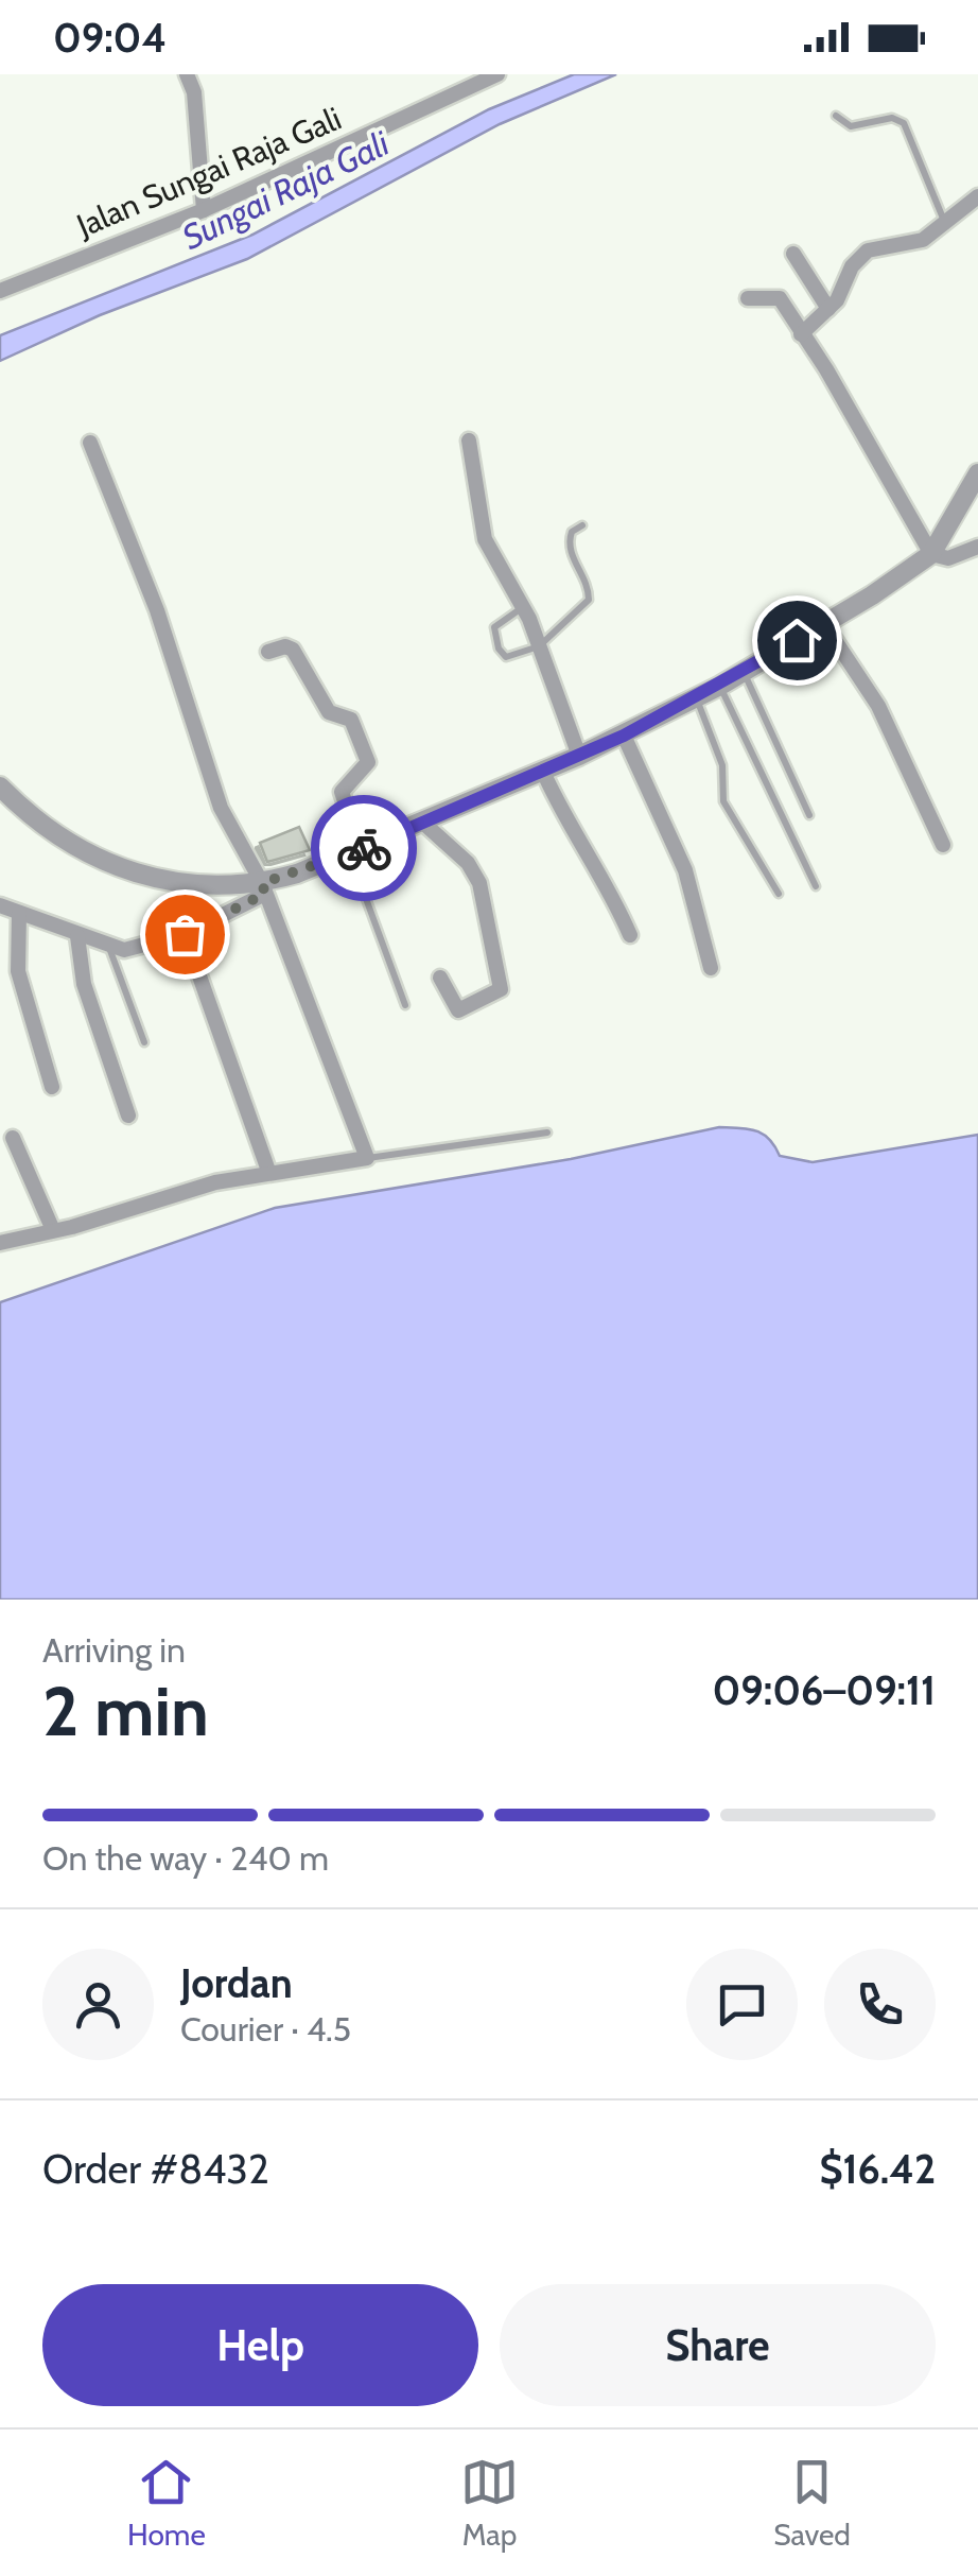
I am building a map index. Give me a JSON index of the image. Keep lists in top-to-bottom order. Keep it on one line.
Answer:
{"streets":{"street":["Jalan Sungai Raja Gali"]},"water":["Sungai Raja Gali"],"page":{"status":"09:04","heading":["2 min","Arriving in","09:06–09:11"],"panel":["Jordan","Courier · 4.5","Order #8432","$16.42"],"bar":"On the way · 240 m","buttons":["Help","Share"],"tabs":["Home","Map","Saved"]}}
